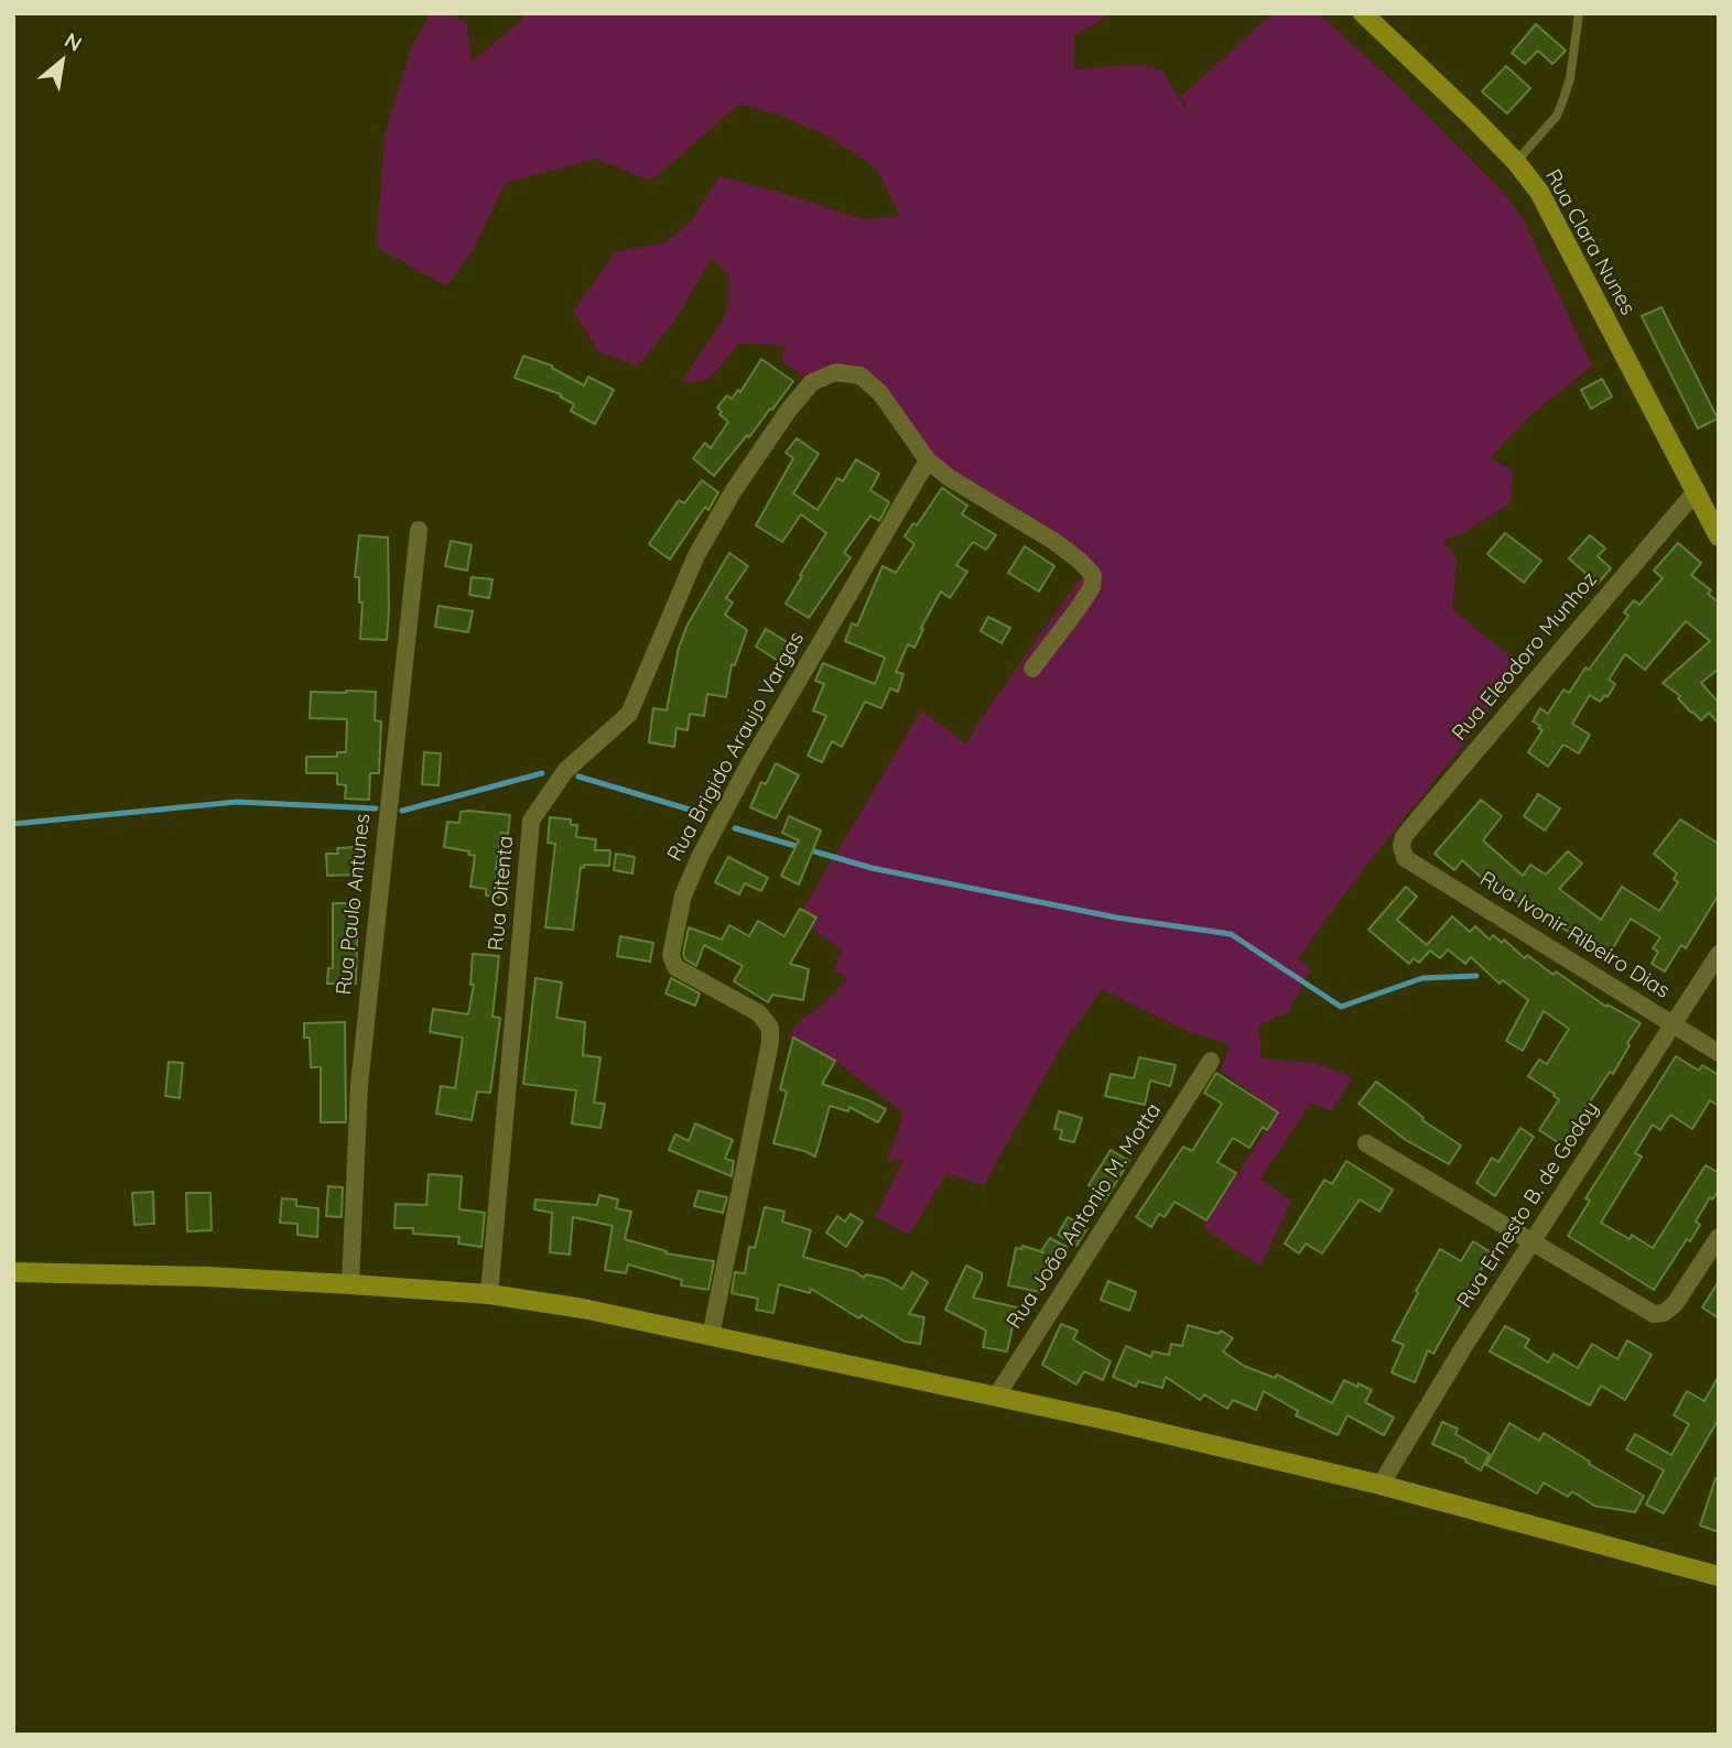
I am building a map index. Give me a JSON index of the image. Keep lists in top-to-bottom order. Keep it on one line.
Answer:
{"streets":{"main road":["Rua Clara Nunes"],"street":["Rua Eleodoro Munhoz","Rua Brigido Araujo Vargas","Rua Oitenta","Rua Paulo Antunes","Rua Ivonir Ribeiro Dias","Rua Ernesto B. de Godoy","Rua João Antonio M. Motta"]},"crossings":[["Rua Clara Nunes","Rua Eleodoro Munhoz"],["Rua Eleodoro Munhoz","Rua Ivonir Ribeiro Dias"],["Rua Brigido Araujo Vargas","Rua Oitenta"],["Rua Ivonir Ribeiro Dias","Rua Ernesto B. de Godoy"]],"north":"top right"}
